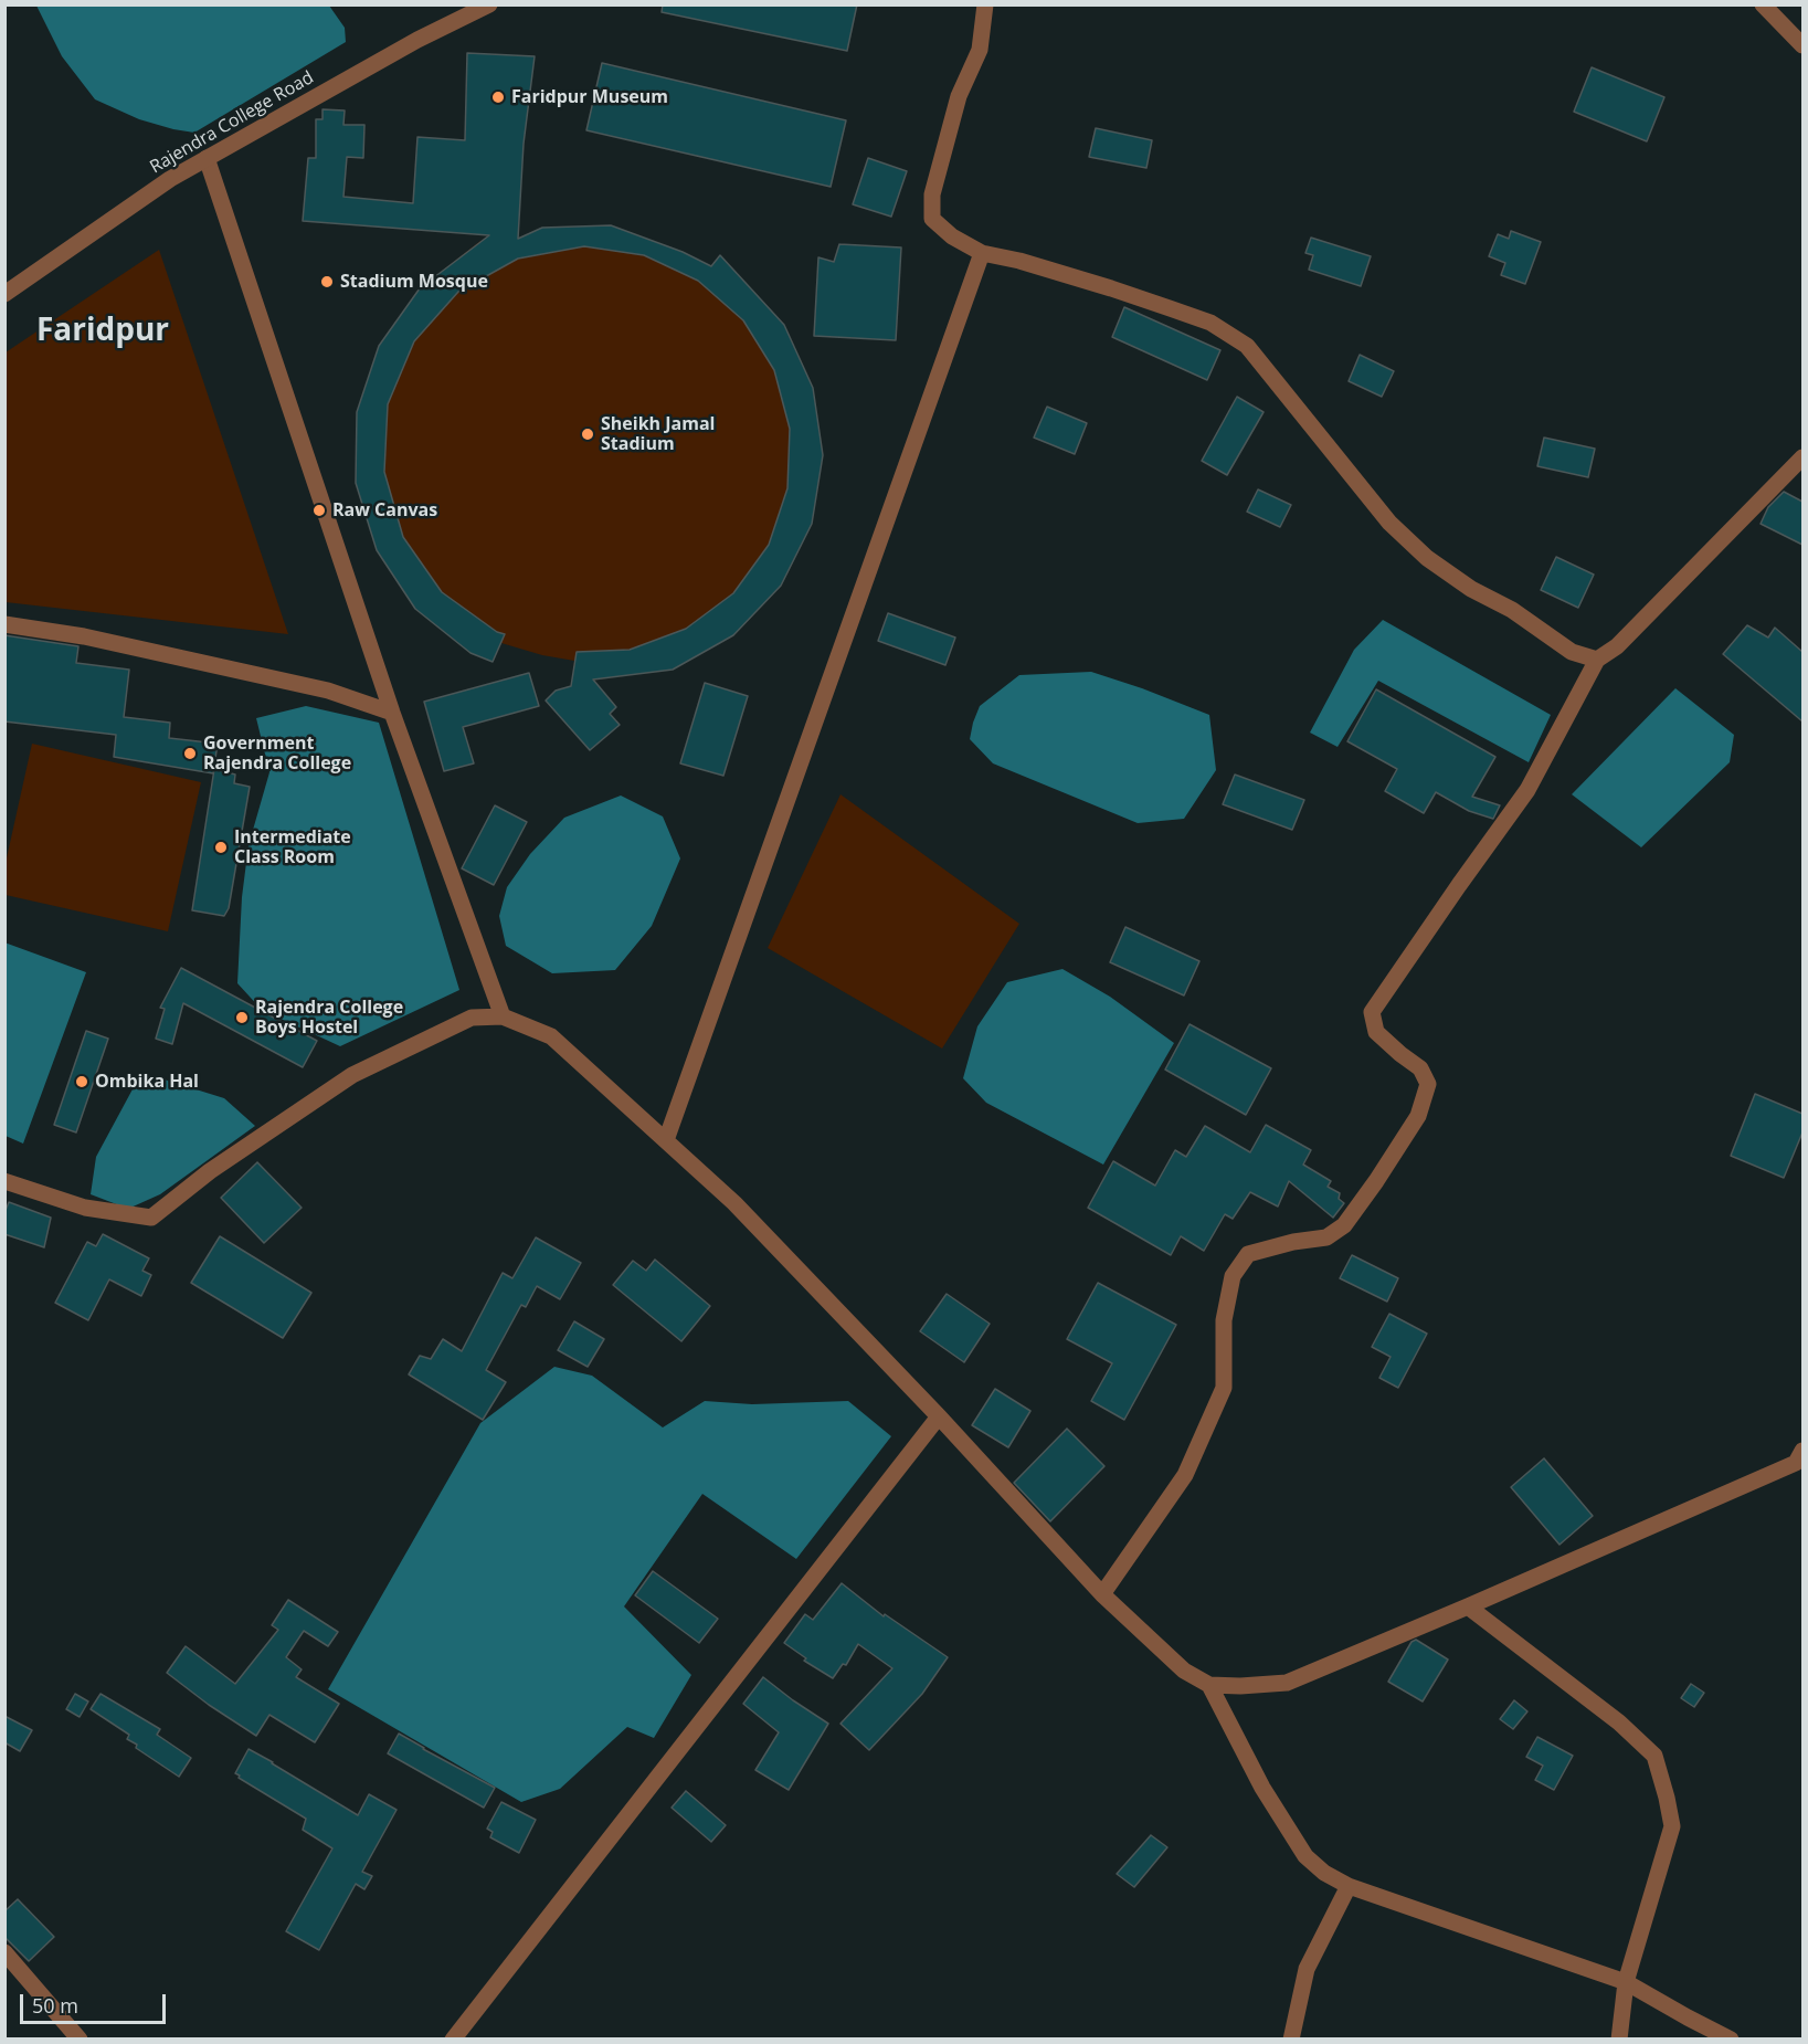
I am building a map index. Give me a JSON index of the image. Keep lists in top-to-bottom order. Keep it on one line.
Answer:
{"streets":{"street":["Rajendra College Road"]},"districts":["Faridpur"],"places":["Faridpur Museum","Stadium Mosque","Sheikh Jamal Stadium","Raw Canvas","Government Rajendra College","Intermediate Class Room","Rajendra College Boys Hostel","Ombika Hal"],"scale_bar":"50 m"}
